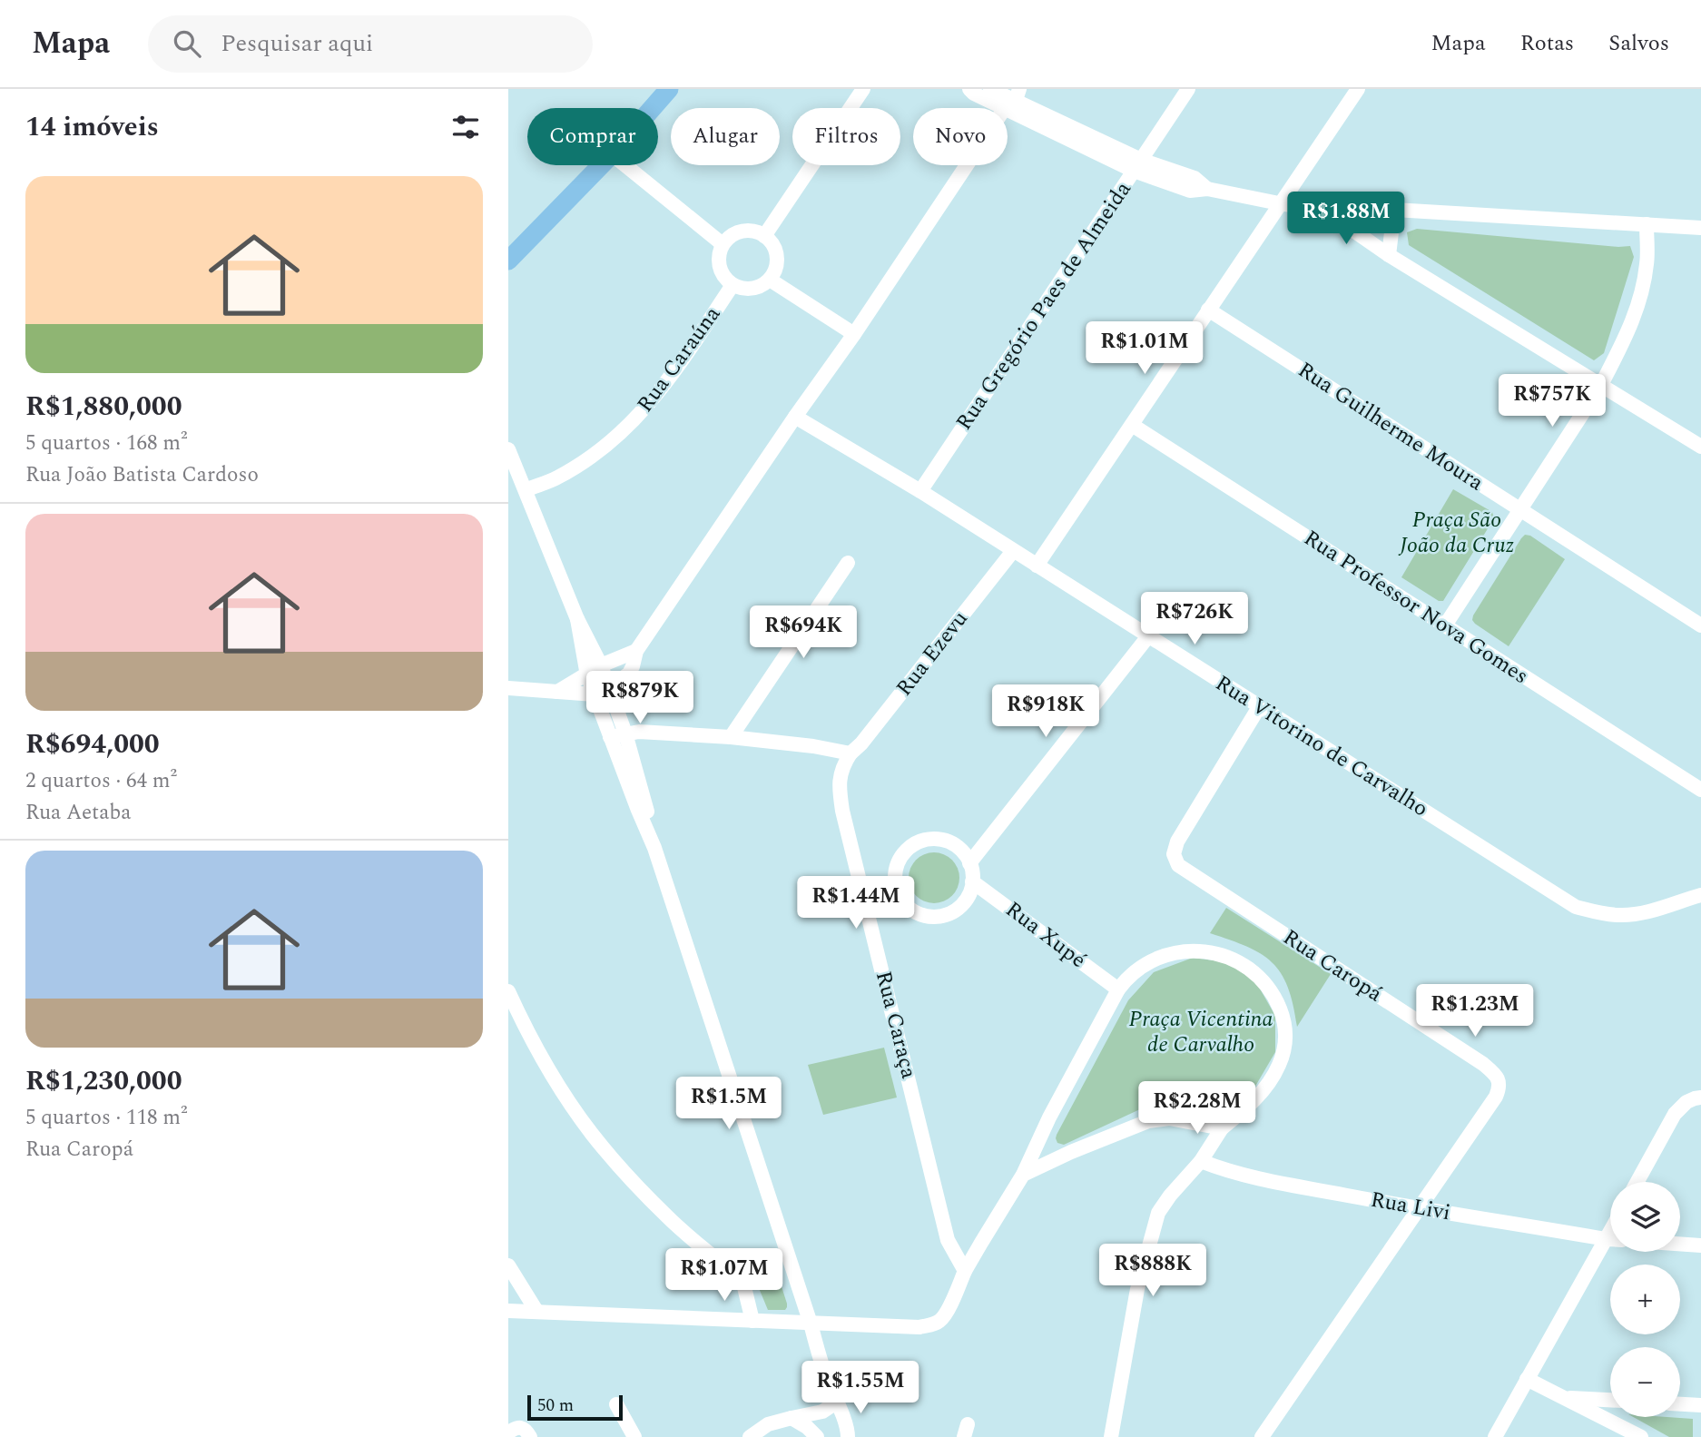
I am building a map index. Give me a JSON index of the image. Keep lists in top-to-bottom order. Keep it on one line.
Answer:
{"streets":{"street":["Rua Gregório Paes de Almeida","Rua Caraúna","Rua Guilherme Moura","Rua Professor Nova Gomes","Rua Ezevu","Rua Vitorino de Carvalho","Rua Xupé","Rua Caropá","Rua Caraça","Rua Livi"]},"crossings":[["Rua Gregório Paes de Almeida","Rua Vitorino de Carvalho"],["Rua Ezevu","Rua Vitorino de Carvalho"],["Rua Ezevu","Rua Caraça"],["Rua Vitorino de Carvalho","Rua Caropá"],["Rua Caropá","Rua Livi"]],"parks":["Praça São João da Cruz","Praça Vicentina de Carvalho"],"scale_bar":"50 m","page":{"header":"Mapa","search":"Pesquisar aqui","nav":["Mapa","Rotas","Salvos"],"heading":"14 imóveis","chip":["Comprar","Alugar","Filtros","Novo"],"list":[{"name":"R$1,880,000","note":"5 quartos · 168 m² · Rua João Batista Cardoso"},{"name":"R$694,000","note":"2 quartos · 64 m² · Rua Aetaba"},{"name":"R$1,230,000","note":"5 quartos · 118 m² · Rua Caropá"}],"price":["R$1.88M","R$1.01M","R$757K","R$726K","R$694K","R$879K","R$918K","R$1.44M","R$1.23M","R$1.5M","R$2.28M","R$888K","R$1.07M","R$1.55M"],"map_buttons":["+","−"],"scale":"50 m"}}
